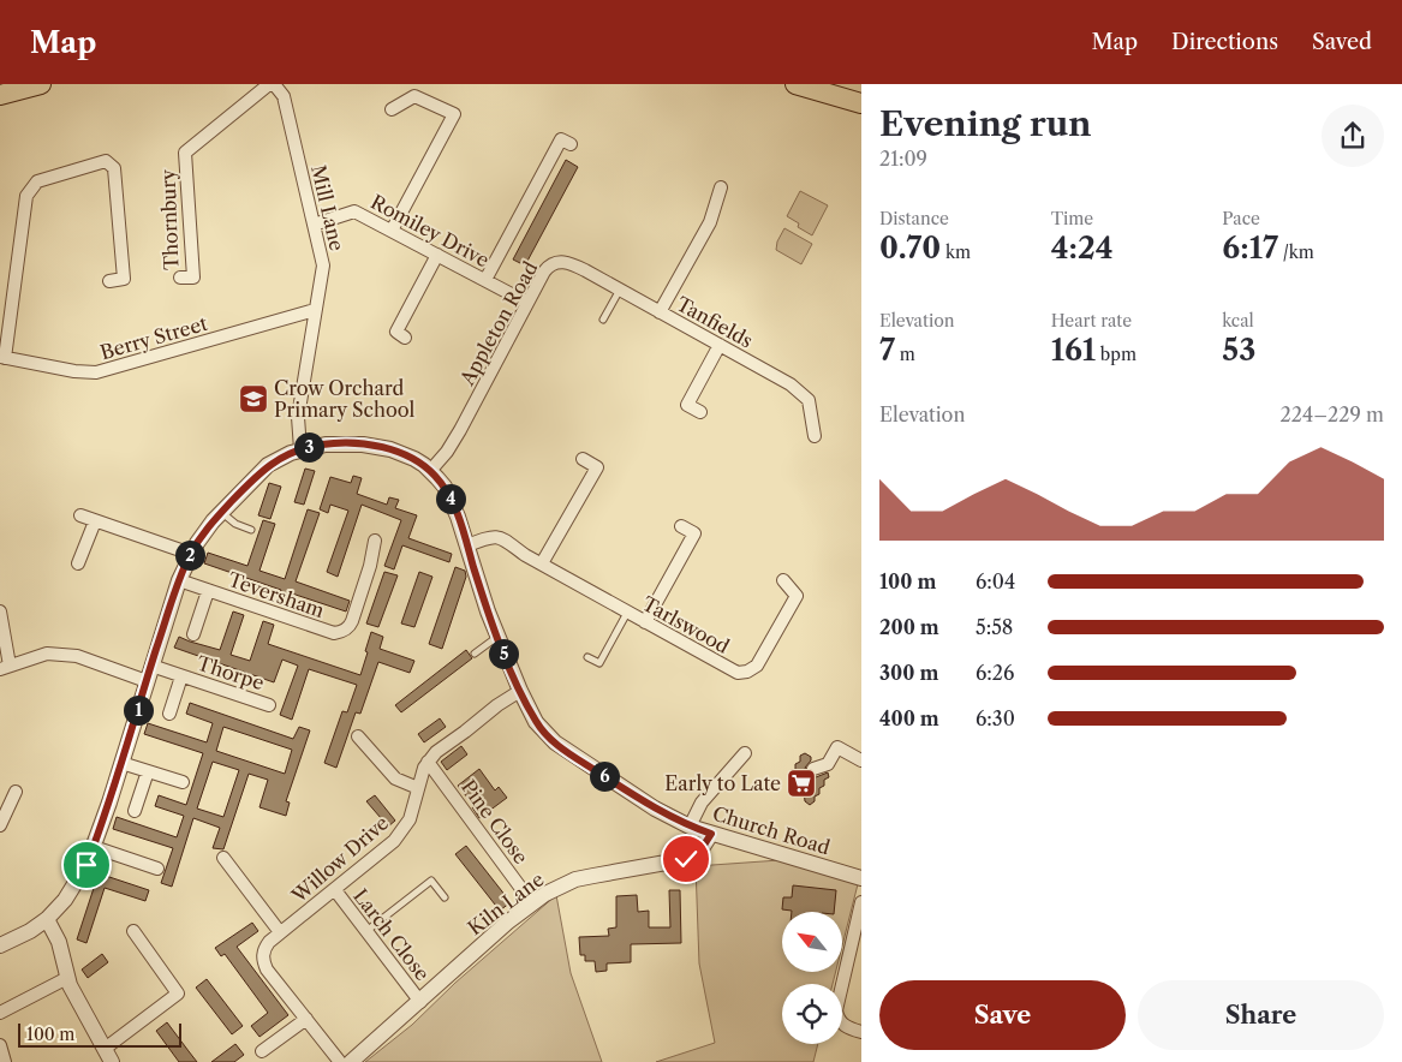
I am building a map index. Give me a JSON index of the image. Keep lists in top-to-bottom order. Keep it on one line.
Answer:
{"streets":{"street":["Mill Lane","Thornbury","Romiley Drive","Tanfields","Appleton Road","Berry Street","Teversham","Tarlswood","Thorpe","Pine Close","Church Road","Willow Drive","Kiln Lane","Larch Close"]},"crossings":[["Mill Lane","Romiley Drive"],["Mill Lane","Berry Street"],["Mill Lane","Church Road"],["Romiley Drive","Appleton Road"],["Tanfields","Appleton Road"],["Appleton Road","Church Road"],["Teversham","Church Road"],["Tarlswood","Church Road"],["Thorpe","Church Road"],["Pine Close","Willow Drive"],["Pine Close","Kiln Lane"],["Church Road","Willow Drive"],["Church Road","Kiln Lane"],["Willow Drive","Larch Close"],["Kiln Lane","Larch Close"]],"places":{"school or university":["Crow Orchard Primary School"],"supermarket":["Early to Late"]},"scale_bar":"100 m","north":"top left","page":{"header":"Map","nav":["Map","Directions","Saved"],"heading":["Evening run","21:09"],"stats":[["Distance","0.70 km"],["Time","4:24"],["Pace","6:17 /km"],["Elevation","7 m"],["Heart rate","161 bpm"],["kcal","53"]],"chart":["Elevation","224–229 m"],"pins":["3","4","2","5","1","6"],"list":[{"name":"100 m","note":"6:04"},{"name":"200 m","note":"5:58"},{"name":"300 m","note":"6:26"},{"name":"400 m","note":"6:30"}],"buttons":["Save","Share"],"scale":"100 m"}}
